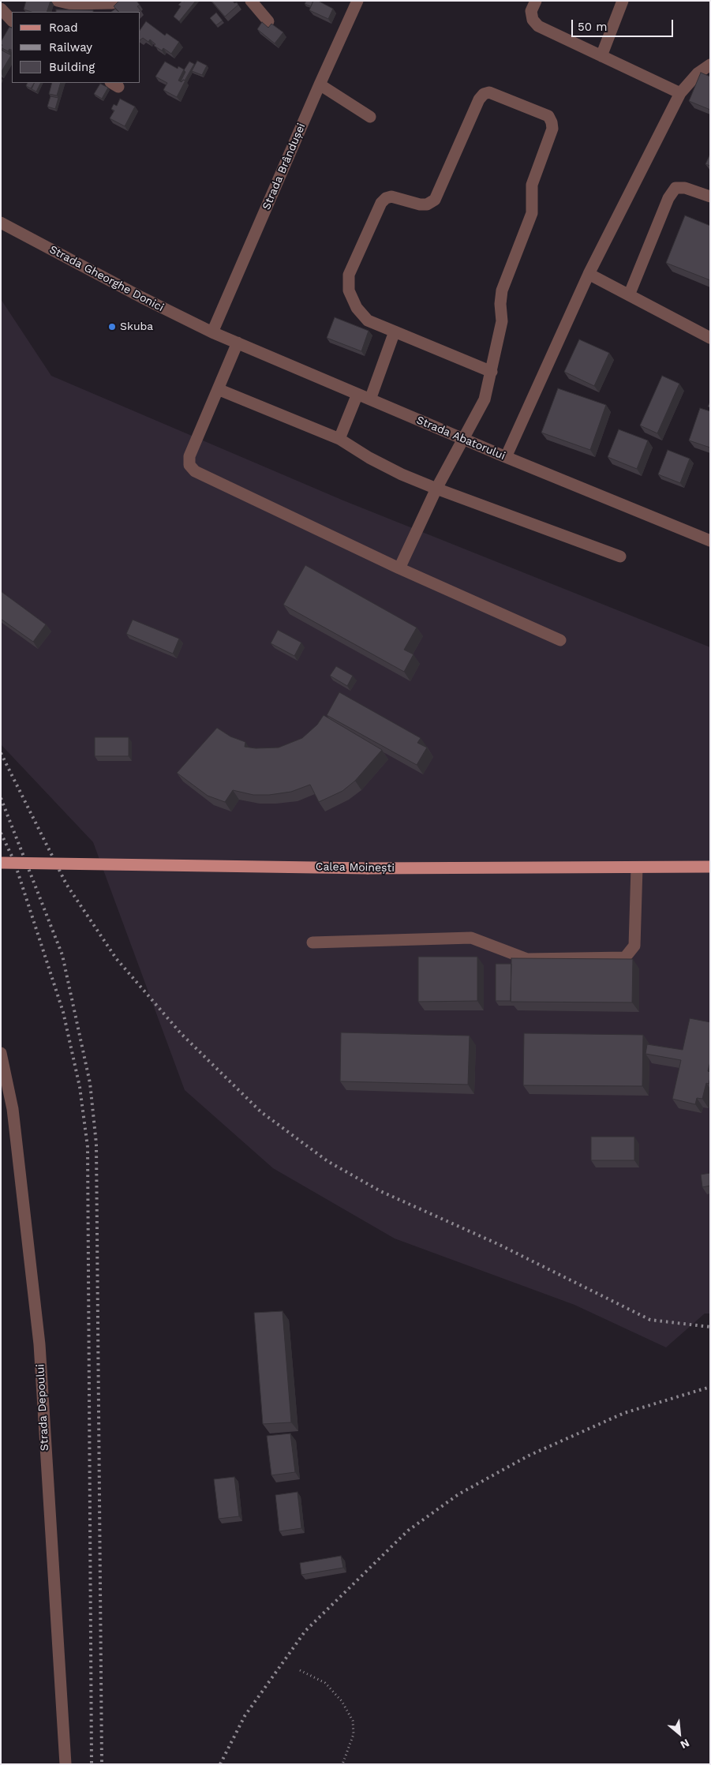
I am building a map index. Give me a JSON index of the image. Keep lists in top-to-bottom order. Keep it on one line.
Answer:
{"streets":{"main road":["Calea Moinești"],"street":["Strada Brândușei","Strada Gheorghe Donici","Strada Abatorului","Strada Depoului"]},"crossings":[["Strada Brândușei","Strada Gheorghe Donici"],["Strada Brândușei","Strada Abatorului"],["Strada Gheorghe Donici","Strada Abatorului"]],"places":["Skuba"],"legend":["Road","Railway","Building"],"scale_bar":"50 m","north":"bottom right"}
